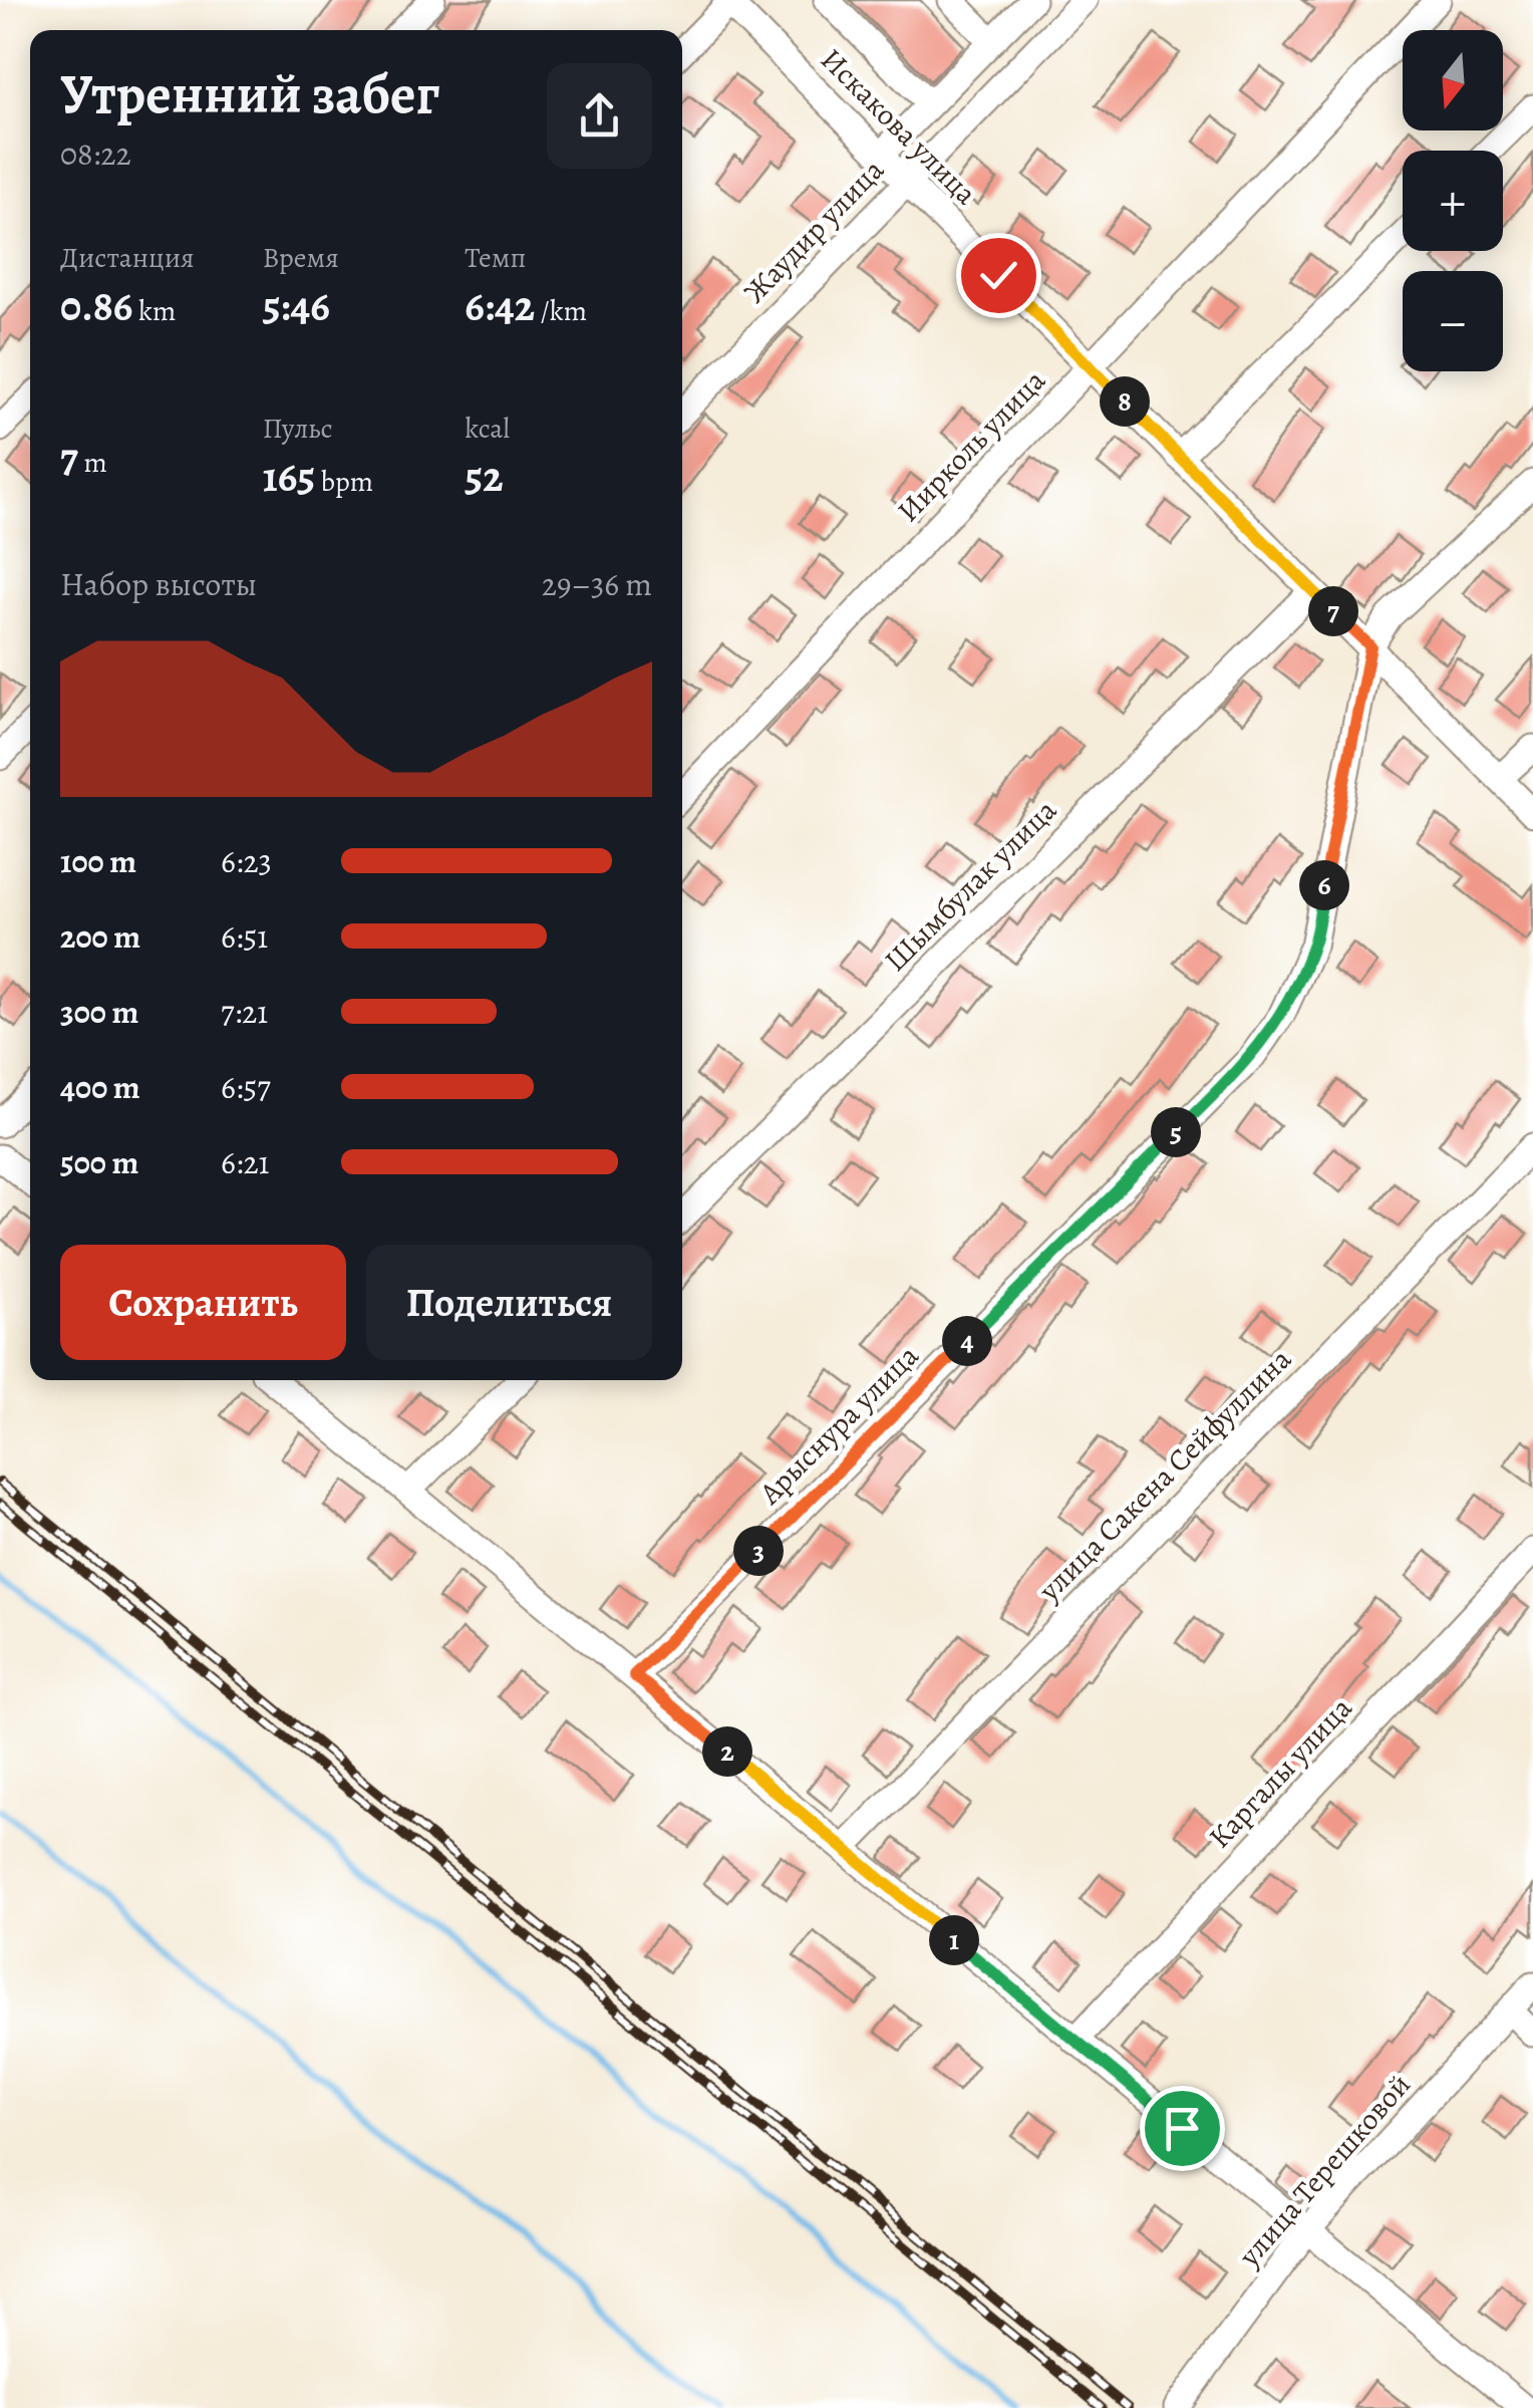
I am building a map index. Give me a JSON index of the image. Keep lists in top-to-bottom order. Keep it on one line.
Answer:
{"streets":{"street":["Искакова улица","Жаудир улица","Иирколь улица","Шымбулак улица","Арыснура улица","улица Сакена Сейфуллина","Каргалы улица","улица Терешковой"]},"crossings":[["Искакова улица","Жаудир улица"],["Искакова улица","Иирколь улица"],["Искакова улица","Шымбулак улица"],["Искакова улица","Арыснура улица"]],"north":"bottom","page":{"map_buttons":["+","−"],"heading":["Утренний забег","08:22"],"stats":[["Дистанция","0.86 km"],["Время","5:46"],["Темп","6:42 /km"],["7 m"],["Пульс","165 bpm"],["kcal","52"]],"pins":["8","7","6","5","4","3","2","1"],"chart":["Набор высоты","29–36 m"],"list":[{"name":"100 m","note":"6:23"},{"name":"200 m","note":"6:51"},{"name":"300 m","note":"7:21"},{"name":"400 m","note":"6:57"},{"name":"500 m","note":"6:21"}],"buttons":["Сохранить","Поделиться"]}}
